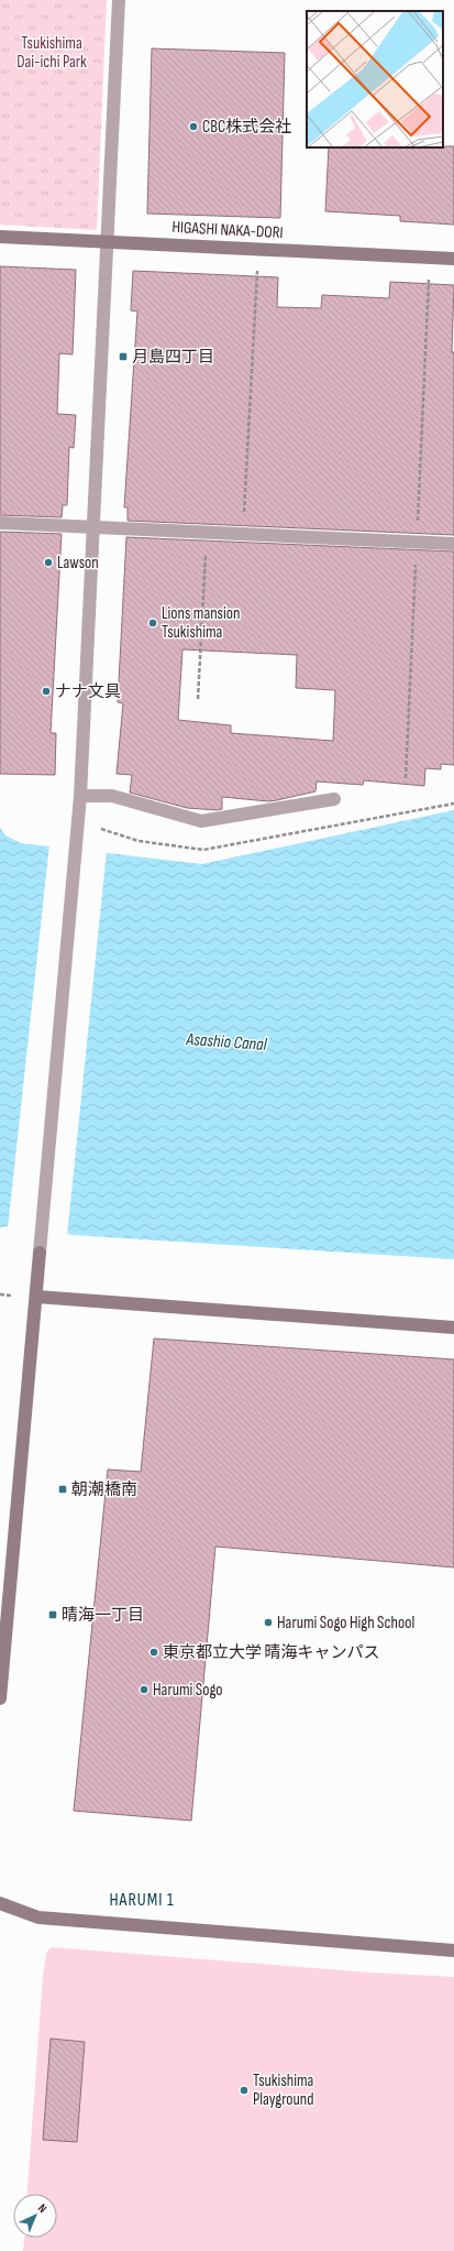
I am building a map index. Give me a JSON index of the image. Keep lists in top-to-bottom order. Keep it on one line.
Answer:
{"streets":{"street":["HIGASHI NAKA-DORI"]},"districts":["HARUMI 1"],"water":["Asashio Canal"],"parks":["Tsukishima Dai-ichi Park"],"places":{"other":["CBC株式会社","Lawson","Lions mansion Tsukishima","ナナ文具","Harumi Sogo High School","東京都立大学 晴海キャンパス","Harumi Sogo","Tsukishima Playground"],"transit":["月島四丁目","朝潮橋南","晴海一丁目"]},"north":"top right"}
